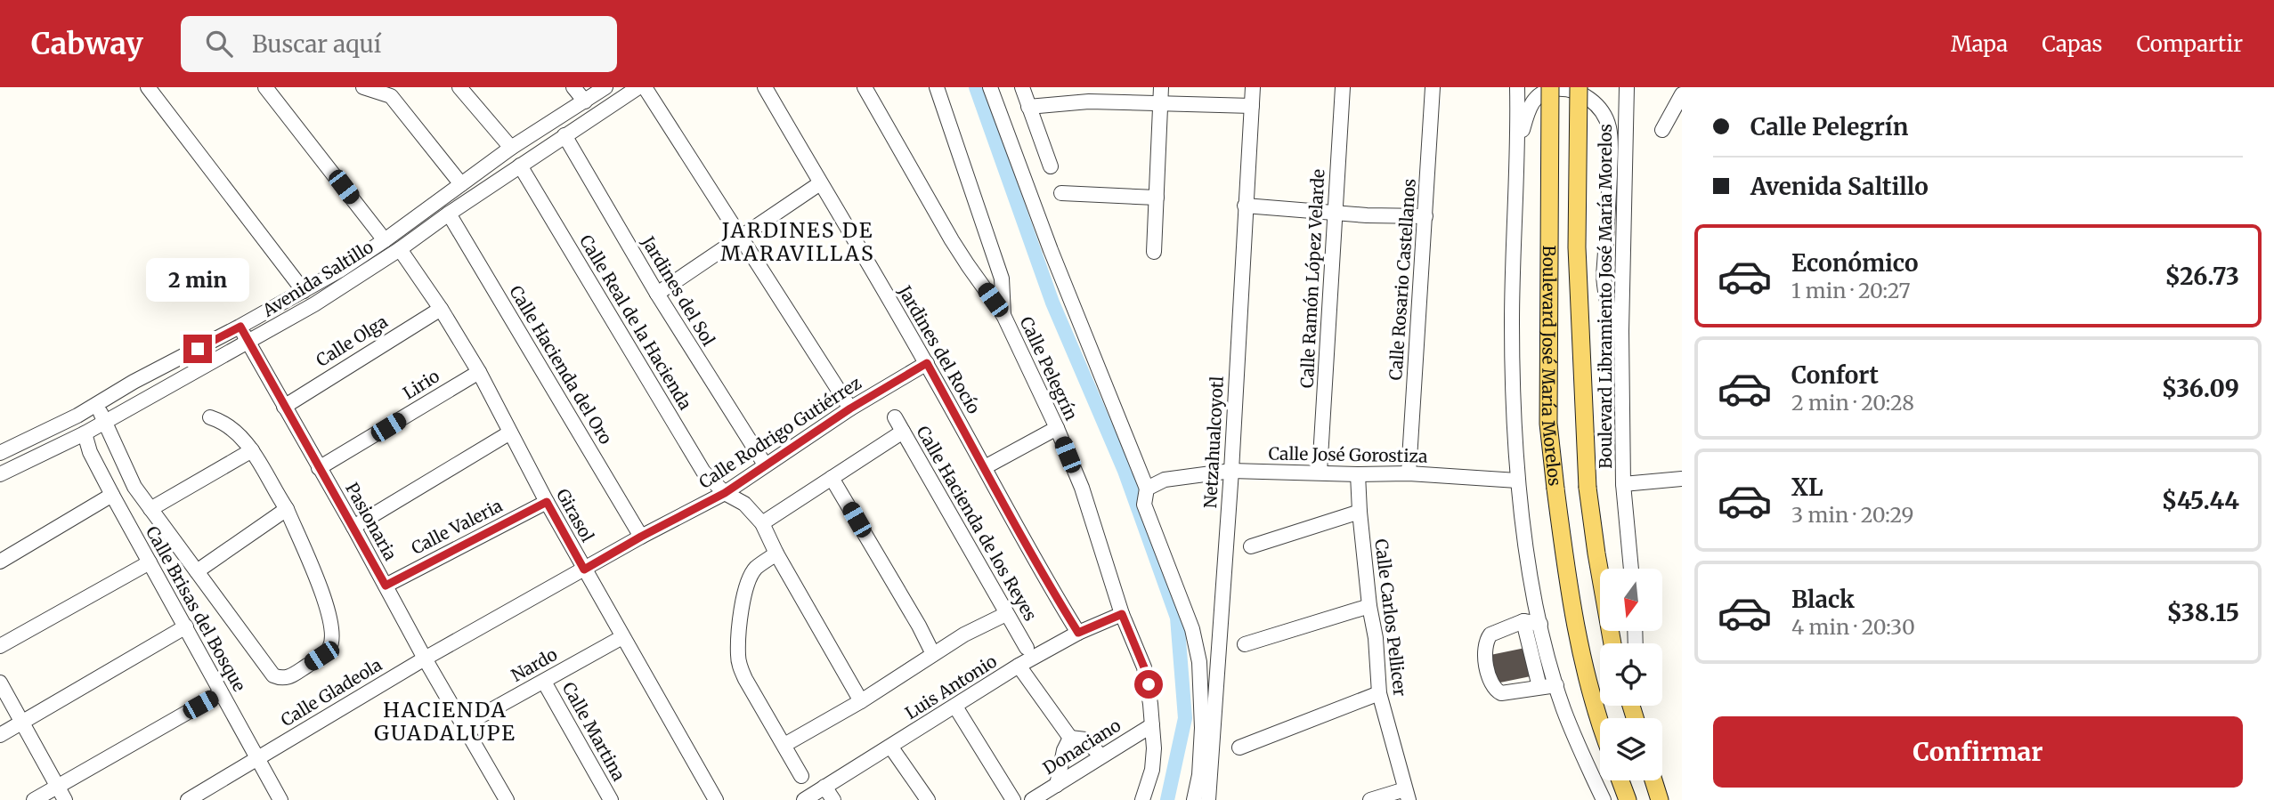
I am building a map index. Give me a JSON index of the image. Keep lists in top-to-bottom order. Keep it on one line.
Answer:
{"streets":{"main road":["Boulevard José María Morelos"],"street":["Avenida Saltillo","Calle Ramón López Velarde","Calle Rosario Castellanos","Jardines del Sol","Boulevard Libramiento José María Morelos","Calle Real de la Hacienda","Calle Olga","Jardines del Rocío","Calle Hacienda del Oro","Calle Pelegrín","Lirio","Calle Rodrigo Gutiérrez","Netzahualcoyotl","Calle José Gorostiza","Girasol","Pasionaria","Calle Hacienda de los Reyes","Calle Valeria","Calle Brisas del Bosque","Calle Carlos Pellicer","Nardo","Luis Antonio","Calle Gladeola","Calle Martina","Donaciano"]},"crossings":[["Avenida Saltillo","Jardines del Sol"],["Avenida Saltillo","Calle Real de la Hacienda"],["Avenida Saltillo","Calle Hacienda del Oro"],["Avenida Saltillo","Girasol"],["Avenida Saltillo","Pasionaria"],["Avenida Saltillo","Calle Brisas del Bosque"],["Calle Ramón López Velarde","Calle José Gorostiza"],["Calle Rosario Castellanos","Calle José Gorostiza"],["Jardines del Sol","Calle Rodrigo Gutiérrez"],["Calle Real de la Hacienda","Calle Rodrigo Gutiérrez"],["Calle Olga","Girasol"],["Calle Olga","Pasionaria"],["Jardines del Rocío","Calle Rodrigo Gutiérrez"],["Jardines del Rocío","Luis Antonio"],["Calle Hacienda del Oro","Calle Rodrigo Gutiérrez"],["Calle Pelegrín","Luis Antonio"],["Calle Pelegrín","Donaciano"],["Lirio","Girasol"],["Lirio","Pasionaria"],["Calle Rodrigo Gutiérrez","Girasol"],["Calle Rodrigo Gutiérrez","Pasionaria"],["Calle Rodrigo Gutiérrez","Calle Gladeola"],["Netzahualcoyotl","Calle José Gorostiza"],["Calle José Gorostiza","Calle Carlos Pellicer"],["Girasol","Calle Valeria"],["Girasol","Nardo"],["Pasionaria","Calle Valeria"],["Pasionaria","Nardo"],["Pasionaria","Calle Gladeola"],["Calle Brisas del Bosque","Calle Gladeola"],["Nardo","Calle Martina"]],"districts":["JARDINES DE MARAVILLAS","HACIENDA GUADALUPE"],"north":"bottom","page":{"header":"Cabway","search":"Buscar aquí","nav":["Mapa","Capas","Compartir"],"banner":["Calle Pelegrín","Avenida Saltillo"],"list":[{"name":"Económico","note":"1 min · 20:27","value":"$26.73"},{"name":"Confort","note":"2 min · 20:28","value":"$36.09"},{"name":"XL","note":"3 min · 20:29","value":"$45.44"},{"name":"Black","note":"4 min · 20:30","value":"$38.15"}],"bubble":"2 min","buttons":"Confirmar"}}
